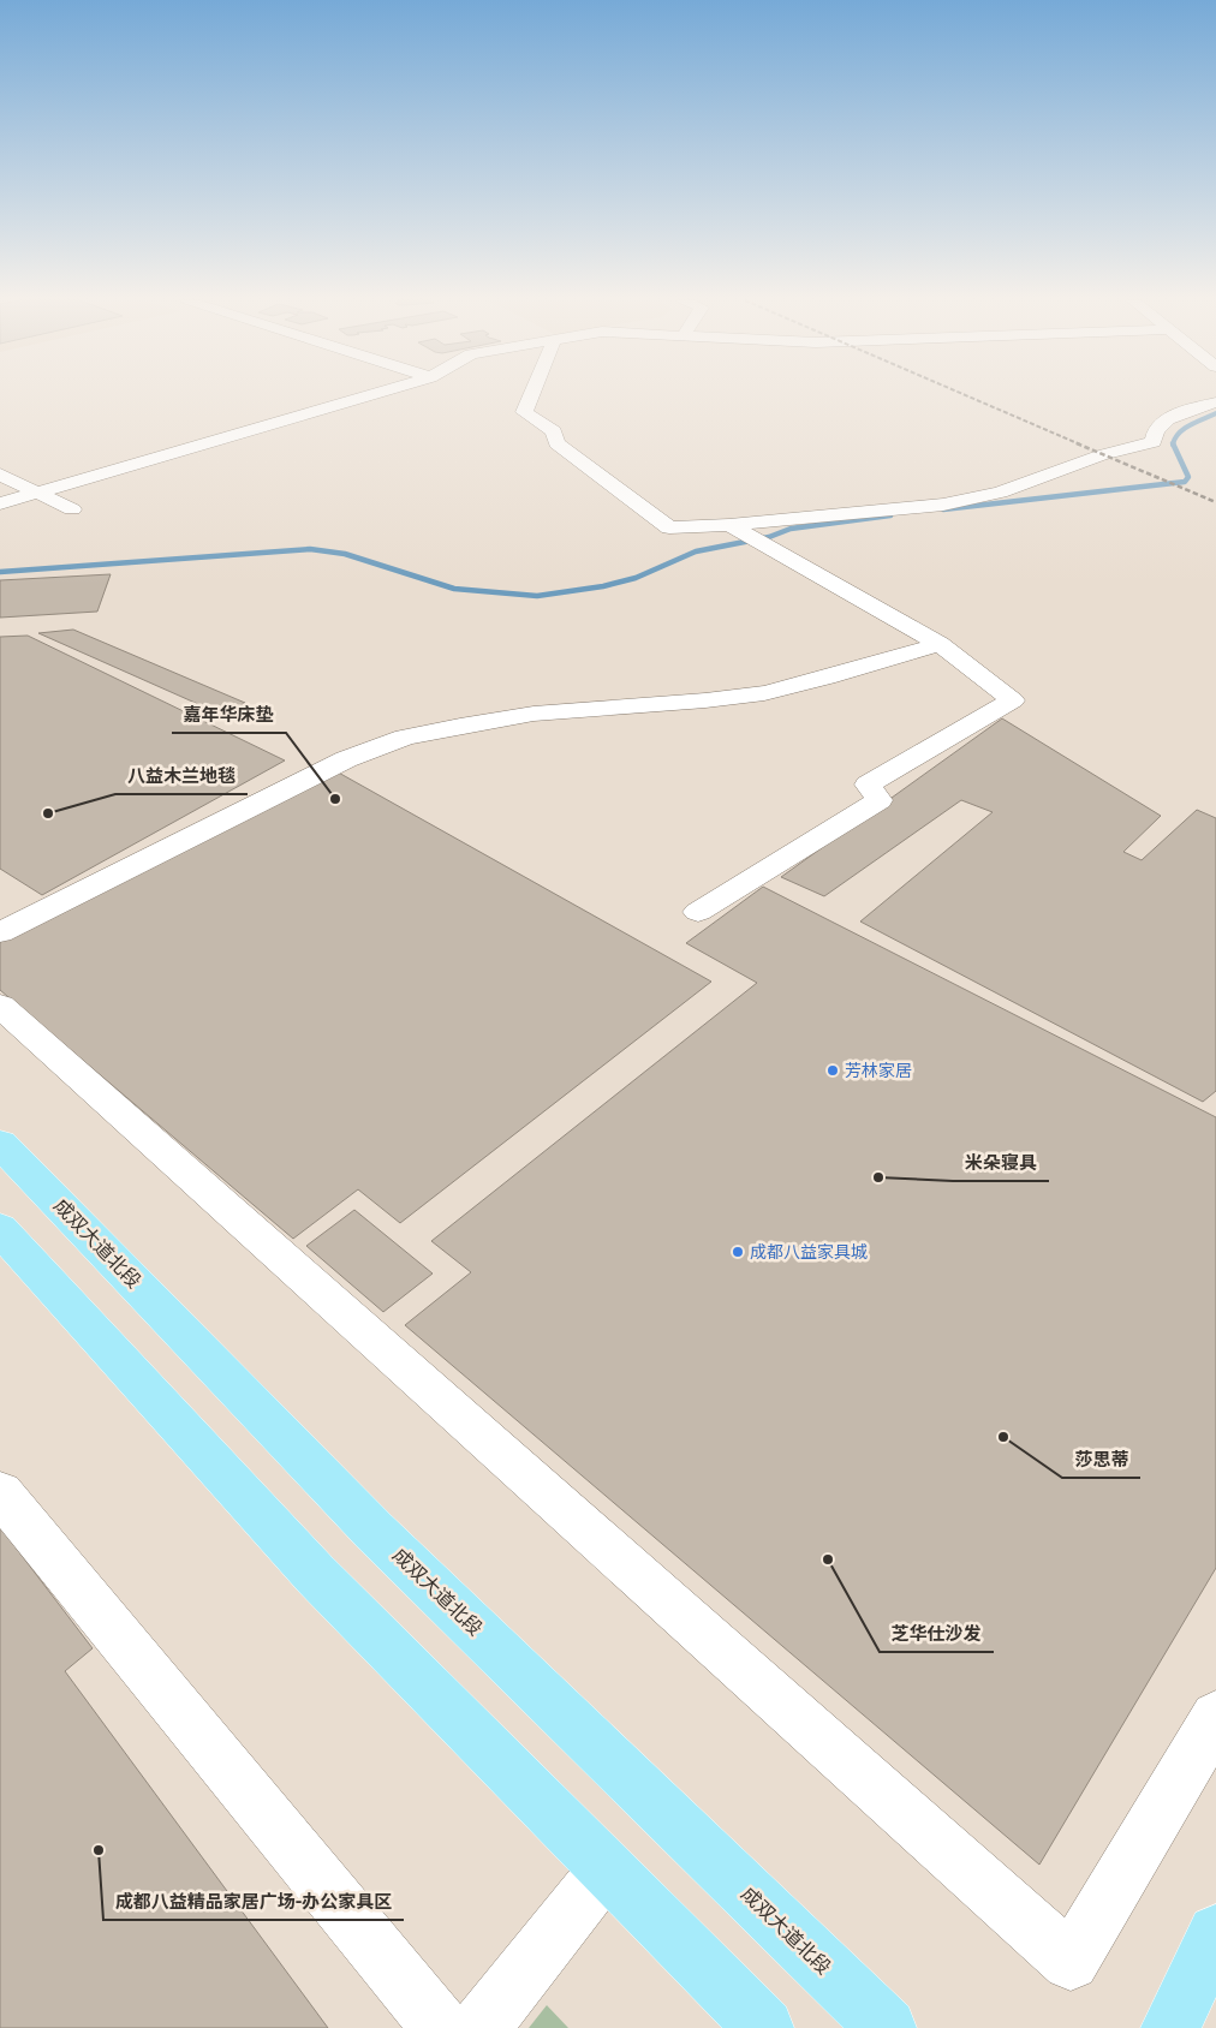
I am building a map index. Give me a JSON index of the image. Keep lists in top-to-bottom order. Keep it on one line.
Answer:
{"streets":{"main road":["成双大道北段"]},"places":["嘉年华床垫","八益木兰地毯","芳林家居","米朵寝具","成都八益家具城","莎思蒂","芝华仕沙发","成都八益精品家居广场-办公家具区"]}
